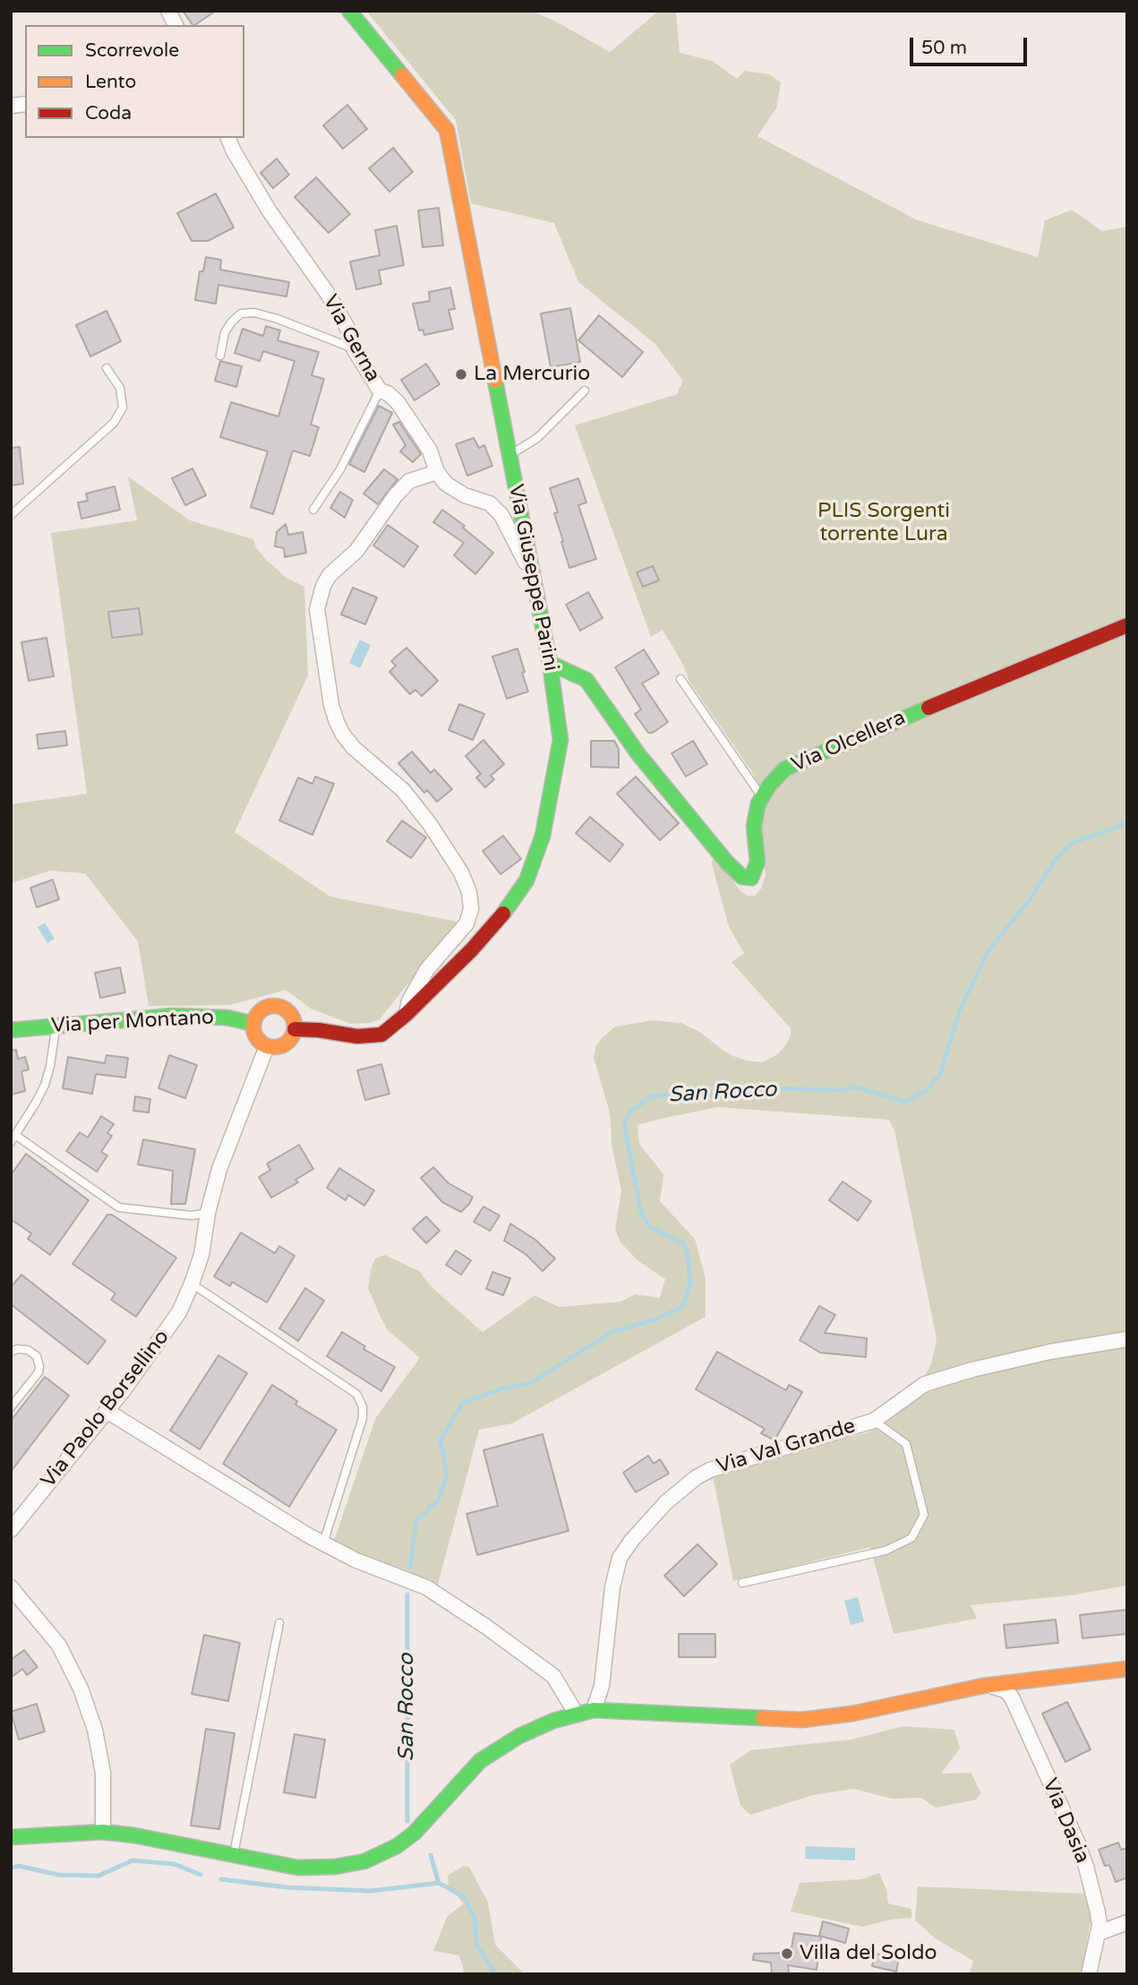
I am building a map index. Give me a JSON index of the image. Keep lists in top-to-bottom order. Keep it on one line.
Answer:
{"streets":{"street":["Via Gerna","Via Giuseppe Parini","Via Olcellera","Via per Montano","Via Paolo Borsellino","Via Val Grande","Via Dasia"]},"crossings":[["Via Gerna","Via Giuseppe Parini"],["Via Giuseppe Parini","Via Olcellera"],["Via Giuseppe Parini","Via per Montano"],["Via Giuseppe Parini","Via Paolo Borsellino"],["Via per Montano","Via Paolo Borsellino"]],"water":["San Rocco"],"parks":["PLIS Sorgenti torrente Lura"],"places":["La Mercurio","Villa del Soldo"],"legend":["Scorrevole","Lento","Coda"],"scale_bar":"50 m"}
